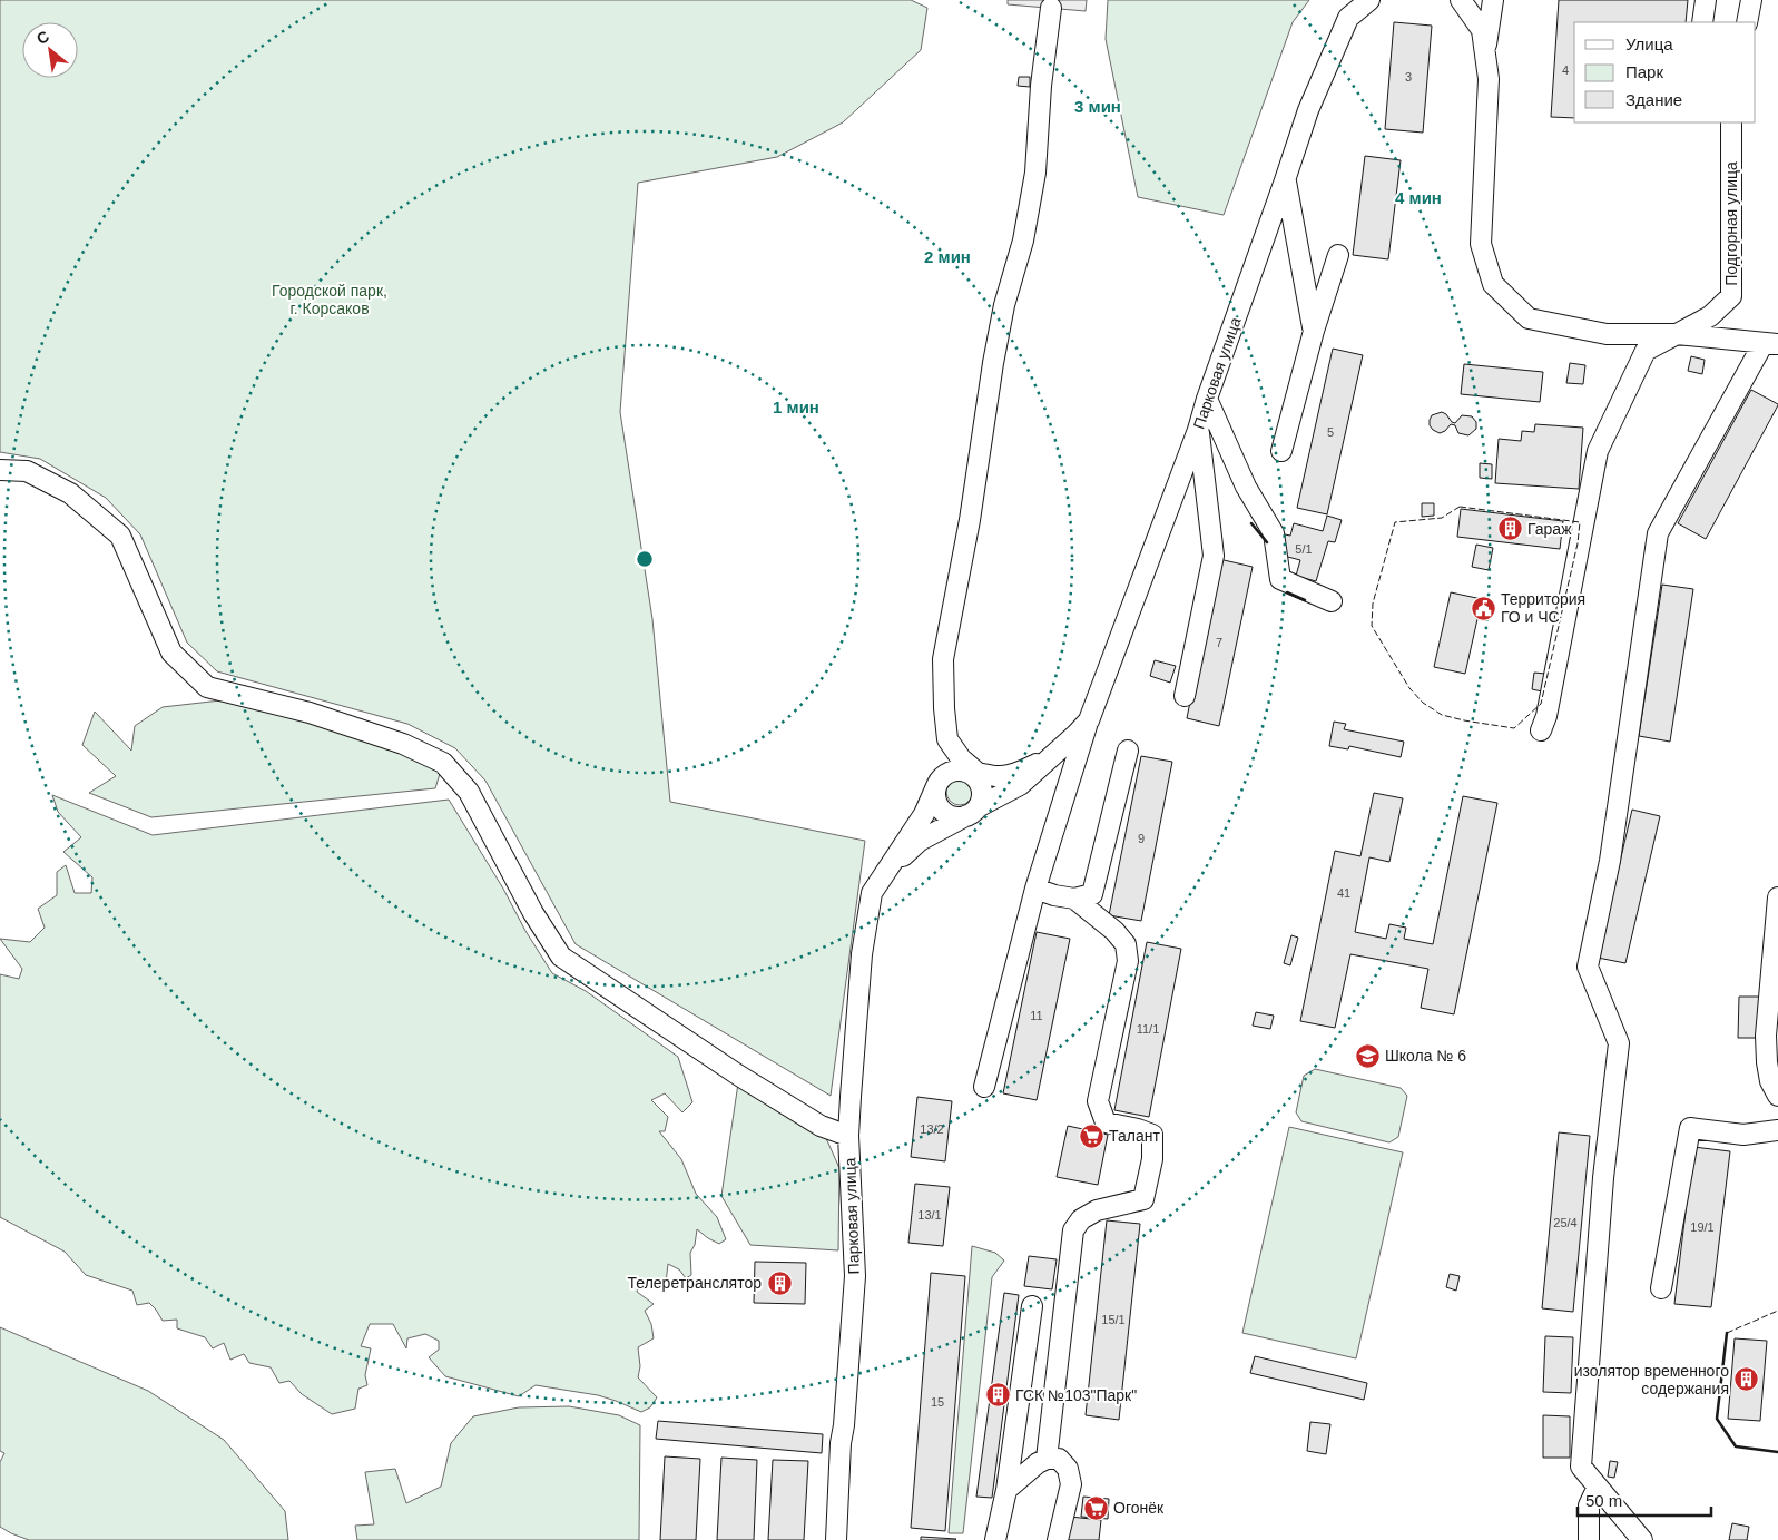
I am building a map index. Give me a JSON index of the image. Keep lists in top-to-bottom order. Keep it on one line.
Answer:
{"streets":{"street":["Подгорная улица","Парковая улица"]},"parks":["Городской парк, г. Корсаков"],"places":{"building":["Гараж","Телеретранслятор","изолятор временного содержания","ГСК №103\"Парк\""],"public building":["Территория ГО и ЧС"],"school or university":["Школа № 6"],"supermarket":["Талант","Огонёк"]},"house_numbers":["4","3","5","5/1","7","9","41","11","11/1","13/2","13/1","25/4","19/1","15/1","15"],"legend":["Улица","Парк","Здание"],"scale_bar":"50 m","north":"top left","rings":["3 мин","4 мин","2 мин","1 мин"]}
